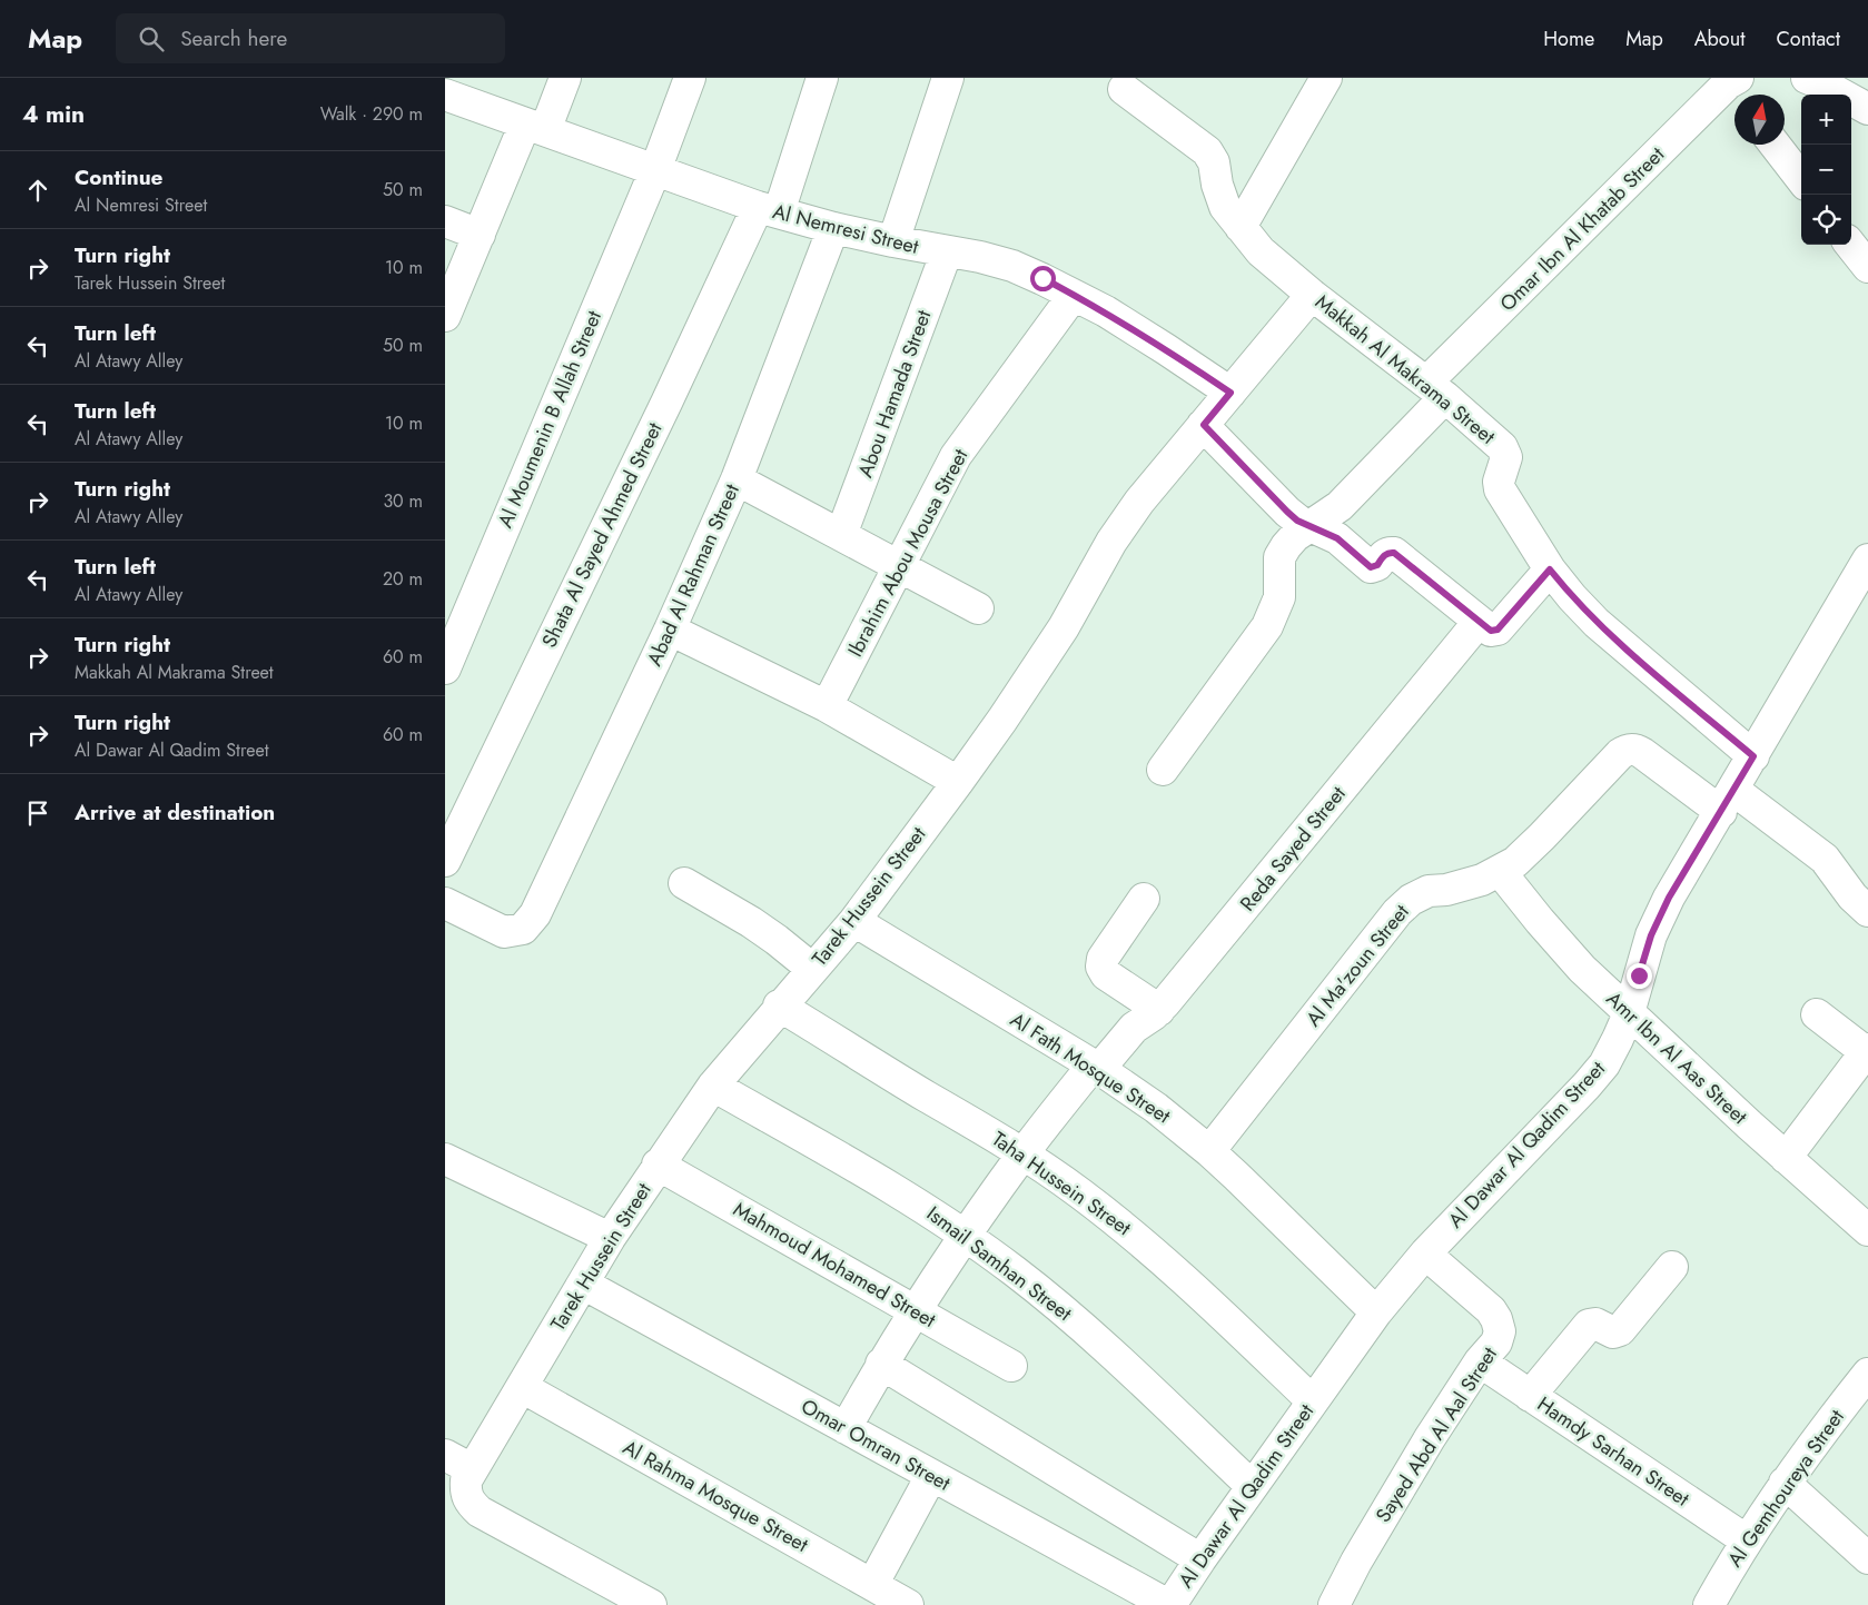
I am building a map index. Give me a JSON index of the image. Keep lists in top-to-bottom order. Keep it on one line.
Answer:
{"streets":{"street":["Al Nemresi Street","Omar Ibn Al Khatab Street","Makkah Al Makrama Street","Abou Hamada Street","Al Moumenin B Allah Street","Shata Al Sayed Ahmed Street","Ibrahim Abou Mousa Street","Abad Al Rahman Street","Reda Sayed Street","Tarek Hussein Street","Al Ma'zoun Street","Amr Ibn Al Aas Street","Al Fath Mosque Street","Al Dawar Al Qadim Street","Taha Hussein Street","Ismail Samhan Street","Mahmoud Mohamed Street","Sayed Abd Al Aal Street","Omar Omran Street","Hamdy Sarhan Street","Al Gemhoureya Street","Al Rahma Mosque Street"]},"crossings":[["Al Nemresi Street","Abou Hamada Street"],["Al Nemresi Street","Al Moumenin B Allah Street"],["Al Nemresi Street","Shata Al Sayed Ahmed Street"],["Al Nemresi Street","Ibrahim Abou Mousa Street"],["Al Nemresi Street","Abad Al Rahman Street"],["Al Nemresi Street","Tarek Hussein Street"],["Omar Ibn Al Khatab Street","Makkah Al Makrama Street"],["Makkah Al Makrama Street","Tarek Hussein Street"],["Makkah Al Makrama Street","Al Dawar Al Qadim Street"],["Reda Sayed Street","Al Fath Mosque Street"],["Reda Sayed Street","Taha Hussein Street"],["Reda Sayed Street","Ismail Samhan Street"],["Reda Sayed Street","Mahmoud Mohamed Street"],["Reda Sayed Street","Omar Omran Street"],["Tarek Hussein Street","Al Fath Mosque Street"],["Tarek Hussein Street","Taha Hussein Street"],["Tarek Hussein Street","Ismail Samhan Street"],["Tarek Hussein Street","Mahmoud Mohamed Street"],["Tarek Hussein Street","Omar Omran Street"],["Tarek Hussein Street","Al Rahma Mosque Street"],["Al Ma'zoun Street","Amr Ibn Al Aas Street"],["Al Ma'zoun Street","Al Fath Mosque Street"],["Al Ma'zoun Street","Al Dawar Al Qadim Street"],["Amr Ibn Al Aas Street","Al Dawar Al Qadim Street"],["Al Fath Mosque Street","Al Dawar Al Qadim Street"],["Al Dawar Al Qadim Street","Taha Hussein Street"],["Al Dawar Al Qadim Street","Ismail Samhan Street"],["Al Dawar Al Qadim Street","Sayed Abd Al Aal Street"],["Al Dawar Al Qadim Street","Omar Omran Street"],["Sayed Abd Al Aal Street","Hamdy Sarhan Street"],["Hamdy Sarhan Street","Al Gemhoureya Street"]],"north":"top","page":{"header":"Map","search":"Search here","nav":["Home","Map","About","Contact"],"heading":["4 min","Walk · 290 m"],"map_buttons":["+","−"],"list":[["Continue","Al Nemresi Street","50 m"],["Turn right","Tarek Hussein Street","10 m"],["Turn left","Al Atawy Alley","50 m"],["Turn left","Al Atawy Alley","10 m"],["Turn right","Al Atawy Alley","30 m"],["Turn left","Al Atawy Alley","20 m"],["Turn right","Makkah Al Makrama Street","60 m"],["Turn right","Al Dawar Al Qadim Street","60 m"],"Arrive at destination"]}}
